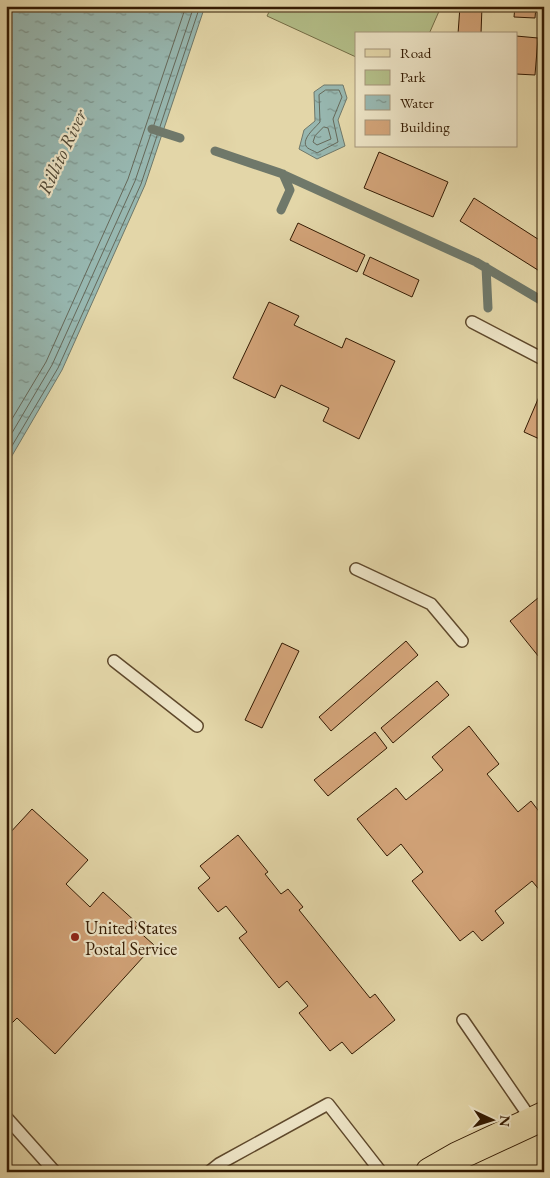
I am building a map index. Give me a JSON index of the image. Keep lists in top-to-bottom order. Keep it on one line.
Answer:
{"water":["Rillito River"],"places":["United States Postal Service"],"legend":["Road","Park","Water","Building"],"north":"right"}
